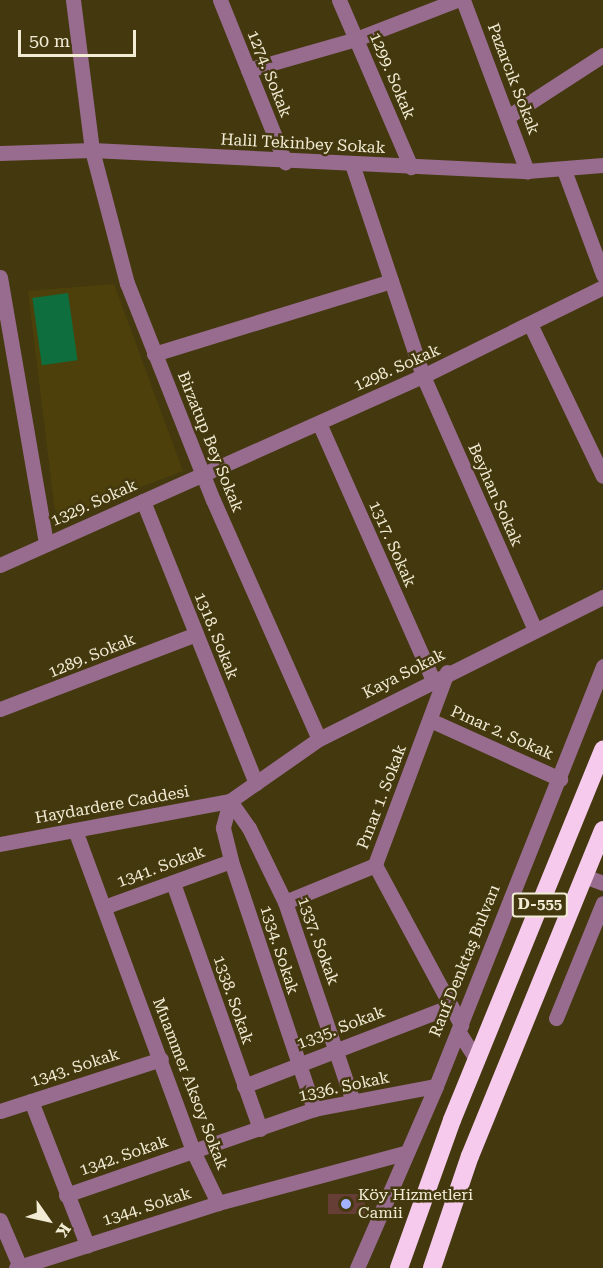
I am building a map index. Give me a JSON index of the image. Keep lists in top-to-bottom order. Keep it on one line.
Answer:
{"streets":{"highway":["D-555"],"street":["1274. Sokak","1299. Sokak","Pazarcık Sokak","Halil Tekinbey Sokak","1298. Sokak","Birzatup Bey Sokak","Beyhan Sokak","1329. Sokak","1317. Sokak","1318. Sokak","1289. Sokak","Kaya Sokak","Pınar 2. Sokak","Pınar 1. Sokak","Haydardere Caddesi","1341. Sokak","1337. Sokak","1334. Sokak","Rauf Denktaş Bulvarı","1338. Sokak","1335. Sokak","1343. Sokak","Muammer Aksoy Sokak","1336. Sokak","1342. Sokak","1344. Sokak"]},"crossings":[["1274. Sokak","Halil Tekinbey Sokak"],["1299. Sokak","Halil Tekinbey Sokak"],["Pazarcık Sokak","Halil Tekinbey Sokak"],["Halil Tekinbey Sokak","Birzatup Bey Sokak"],["Halil Tekinbey Sokak","Beyhan Sokak"],["1298. Sokak","Birzatup Bey Sokak"],["1298. Sokak","Beyhan Sokak"],["1298. Sokak","1329. Sokak"],["1298. Sokak","1317. Sokak"],["Birzatup Bey Sokak","1329. Sokak"],["Birzatup Bey Sokak","Kaya Sokak"],["Beyhan Sokak","Kaya Sokak"],["1329. Sokak","1318. Sokak"],["1317. Sokak","Kaya Sokak"],["1318. Sokak","1289. Sokak"],["1318. Sokak","Kaya Sokak"],["Kaya Sokak","Pınar 1. Sokak"],["Kaya Sokak","Haydardere Caddesi"],["Kaya Sokak","1337. Sokak"],["Kaya Sokak","1334. Sokak"],["Pınar 2. Sokak","Pınar 1. Sokak"],["Pınar 2. Sokak","Rauf Denktaş Bulvarı"],["Pınar 1. Sokak","D-555"],["Pınar 1. Sokak","Rauf Denktaş Bulvarı"],["Pınar 1. Sokak","1335. Sokak"],["Haydardere Caddesi","1337. Sokak"],["Haydardere Caddesi","1334. Sokak"],["Haydardere Caddesi","Muammer Aksoy Sokak"],["1341. Sokak","1334. Sokak"],["1341. Sokak","1338. Sokak"],["1341. Sokak","Muammer Aksoy Sokak"],["1337. Sokak","1334. Sokak"],["1337. Sokak","1335. Sokak"],["1337. Sokak","1336. Sokak"],["1334. Sokak","1335. Sokak"],["1334. Sokak","1336. Sokak"],["Rauf Denktaş Bulvarı","1336. Sokak"],["1338. Sokak","1335. Sokak"],["1338. Sokak","1336. Sokak"],["1343. Sokak","Muammer Aksoy Sokak"],["1343. Sokak","1344. Sokak"],["Muammer Aksoy Sokak","1336. Sokak"],["Muammer Aksoy Sokak","1342. Sokak"],["Muammer Aksoy Sokak","1344. Sokak"],["1336. Sokak","1342. Sokak"],["1342. Sokak","1344. Sokak"]],"places":["Köy Hizmetleri Camii"],"scale_bar":"50 m","north":"bottom right"}
